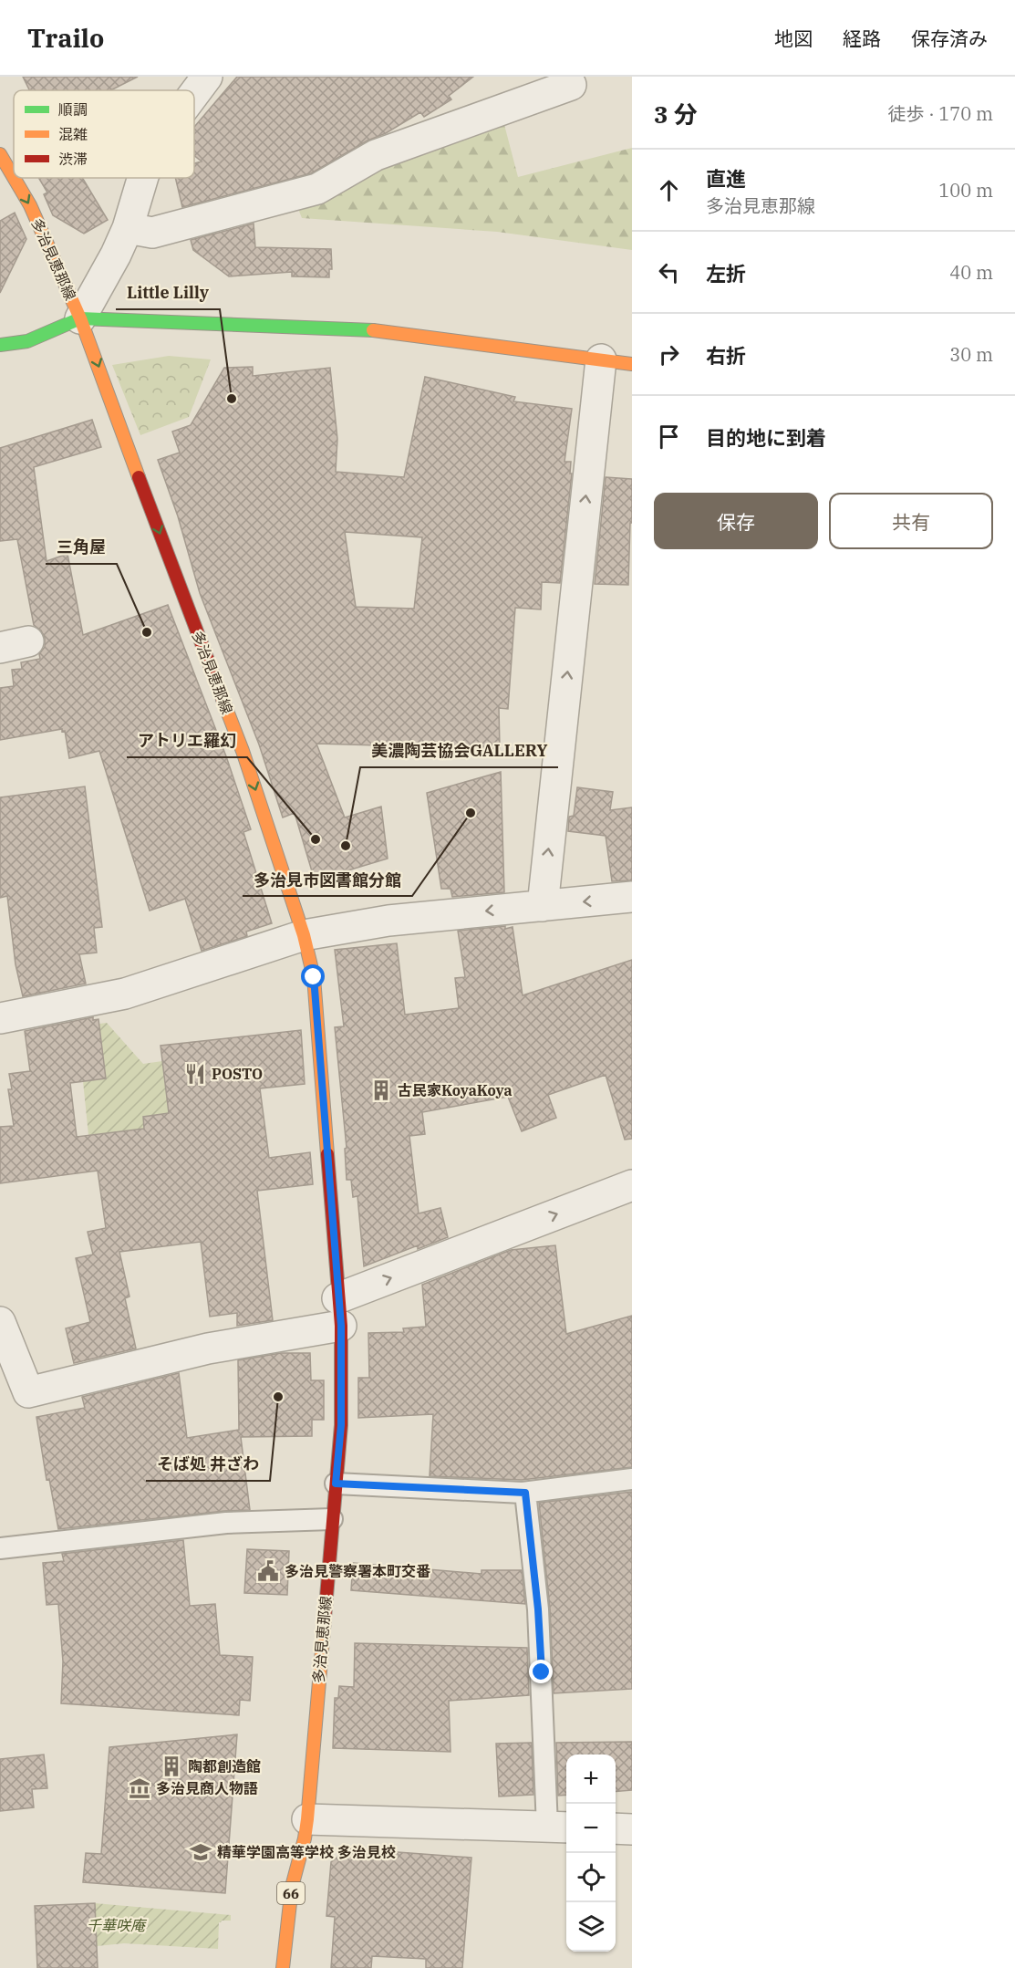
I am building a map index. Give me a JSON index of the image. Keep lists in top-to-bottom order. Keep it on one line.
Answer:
{"streets":{"main road":["多治見恵那線","66"]},"one_way":["多治見恵那線"],"parks":["千華咲庵"],"places":{"other":["Little Lilly","三角屋","多治見市図書館分館","アトリエ羅幻","美濃陶芸協会GALLERY","そば処 井ざわ"],"restaurant":["POSTO"],"building":["古民家KoyaKoya","陶都創造館"],"public building":["多治見警察署本町交番"],"museum":["多治見商人物語"],"school or university":["精華学園高等学校 多治見校"]},"legend":["順調","混雑","渋滞"],"page":{"header":"Trailo","nav":["地図","経路","保存済み"],"heading":["3 分","徒歩 · 170 m"],"list":[["直進","多治見恵那線","100 m"],["左折","40 m"],["右折","30 m"],"目的地に到着"],"buttons":["保存","共有"],"map_buttons":["+","−"]}}
